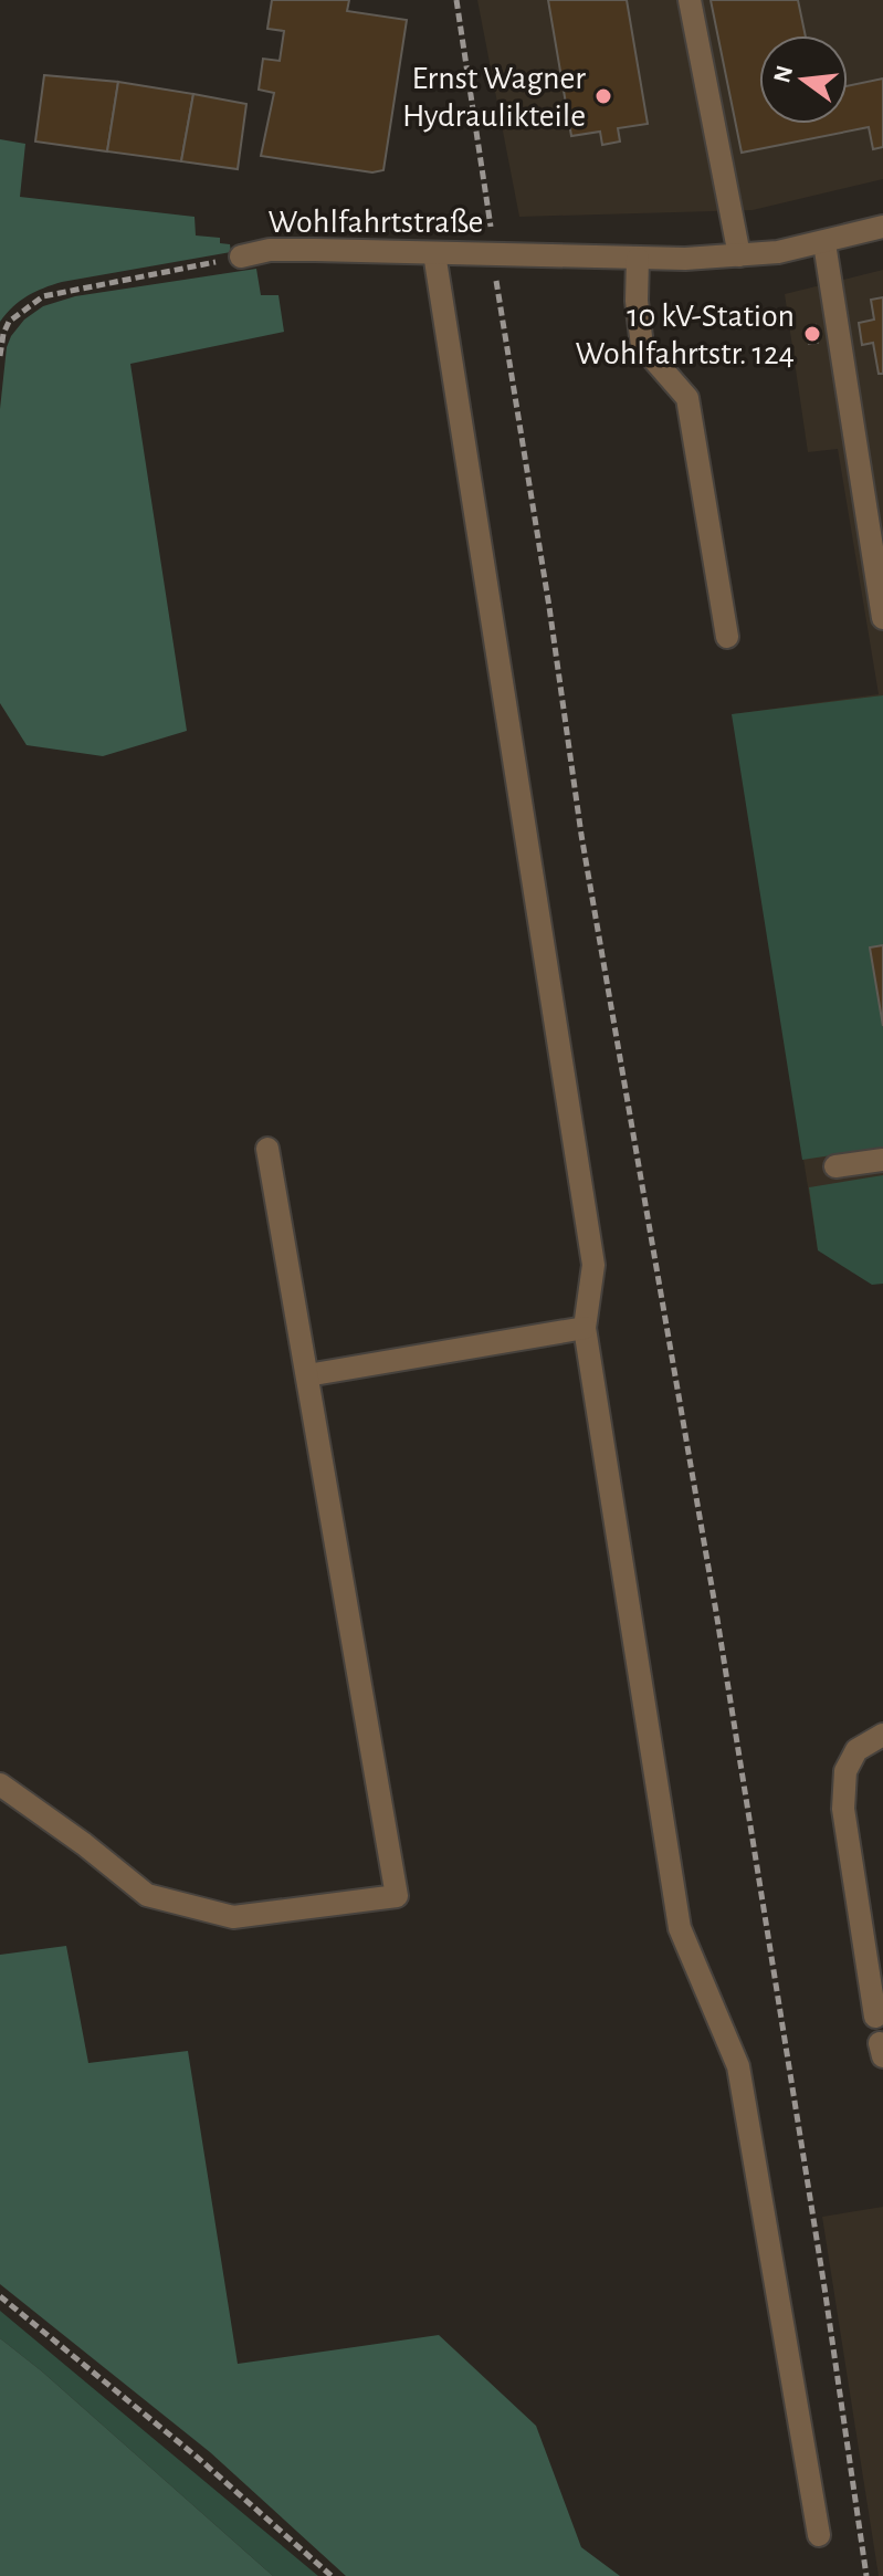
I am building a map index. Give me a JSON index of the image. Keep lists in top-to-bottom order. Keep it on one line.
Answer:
{"streets":{"street":["Wohlfahrtstraße"]},"places":["Ernst Wagner Hydraulikteile","10 kV-Station Wohlfahrtstr. 124"],"north":"left"}
